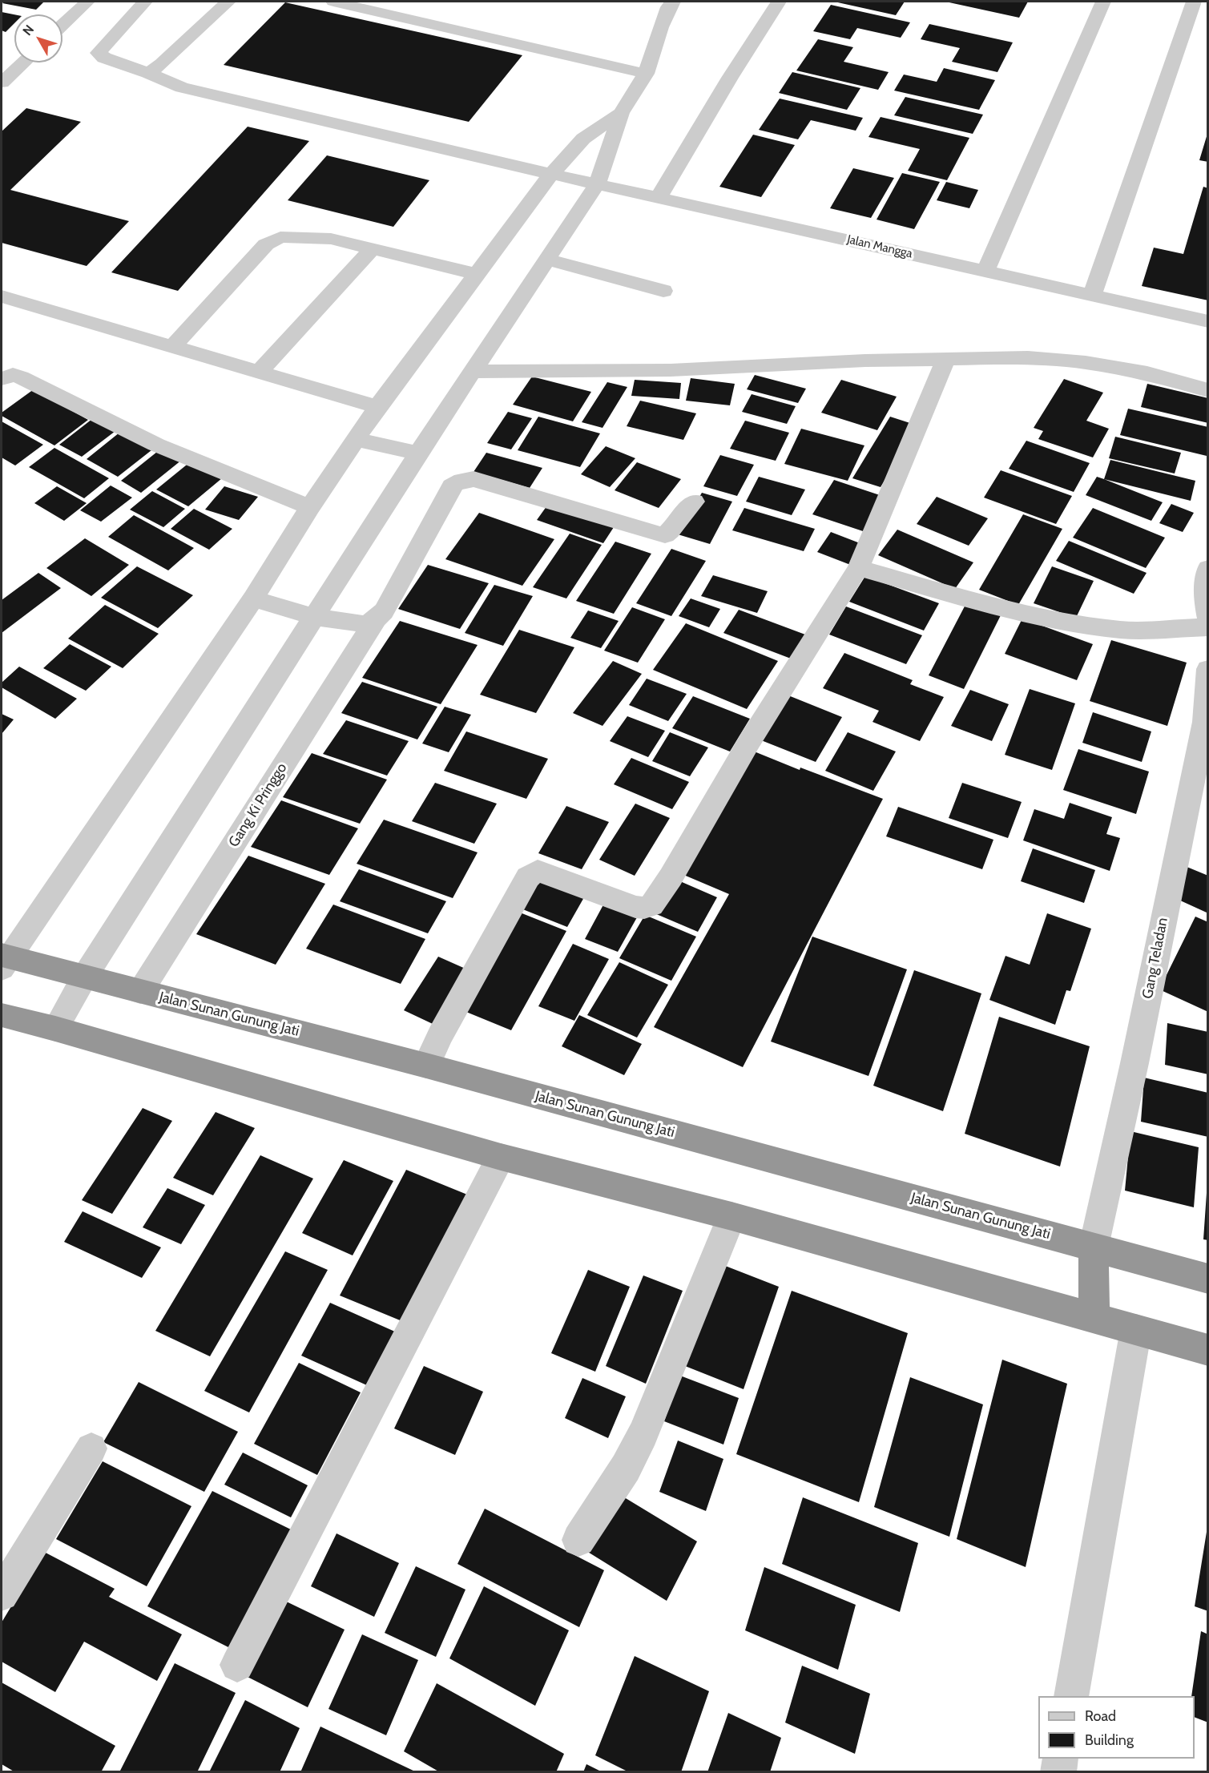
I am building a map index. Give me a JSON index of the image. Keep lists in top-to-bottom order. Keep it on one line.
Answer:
{"streets":{"highway":["Jalan Sunan Gunung Jati"],"street":["Jalan Mangga","Gang Ki Pringgo","Gang Teladan"]},"crossings":[["Gang Ki Pringgo","Jalan Sunan Gunung Jati"],["Gang Teladan","Jalan Sunan Gunung Jati"]],"legend":["Road","Building"],"north":"top left"}
